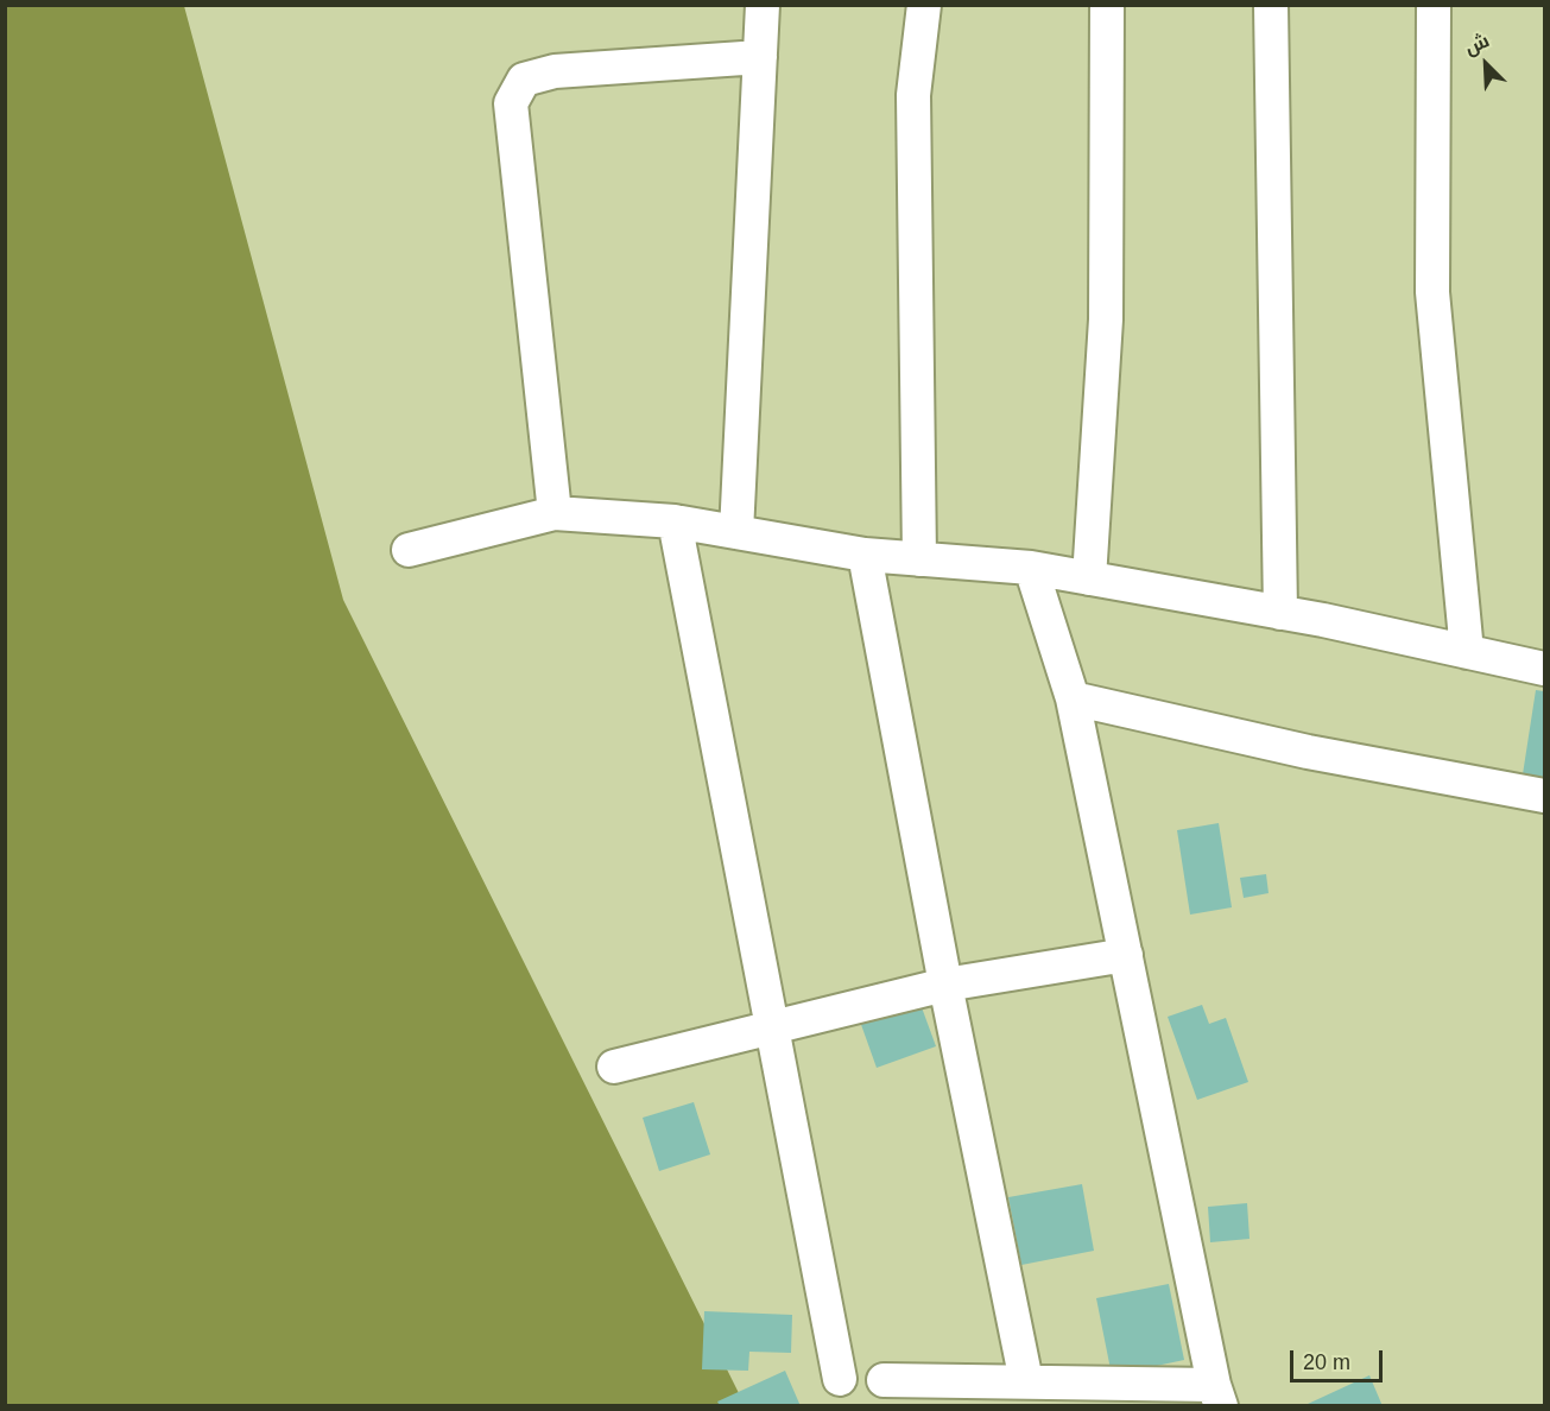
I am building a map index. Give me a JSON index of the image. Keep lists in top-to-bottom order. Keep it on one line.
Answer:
{"scale_bar":"20 m","north":"top left"}
